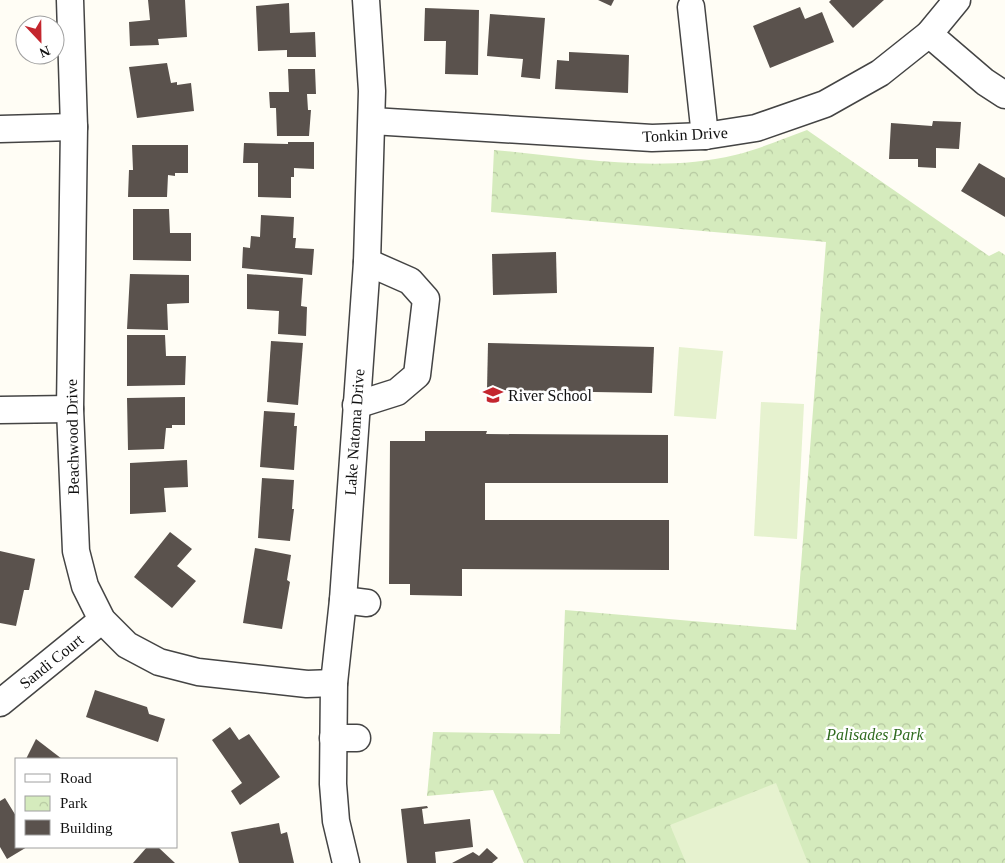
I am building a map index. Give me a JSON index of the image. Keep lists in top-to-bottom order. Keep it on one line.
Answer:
{"streets":{"street":["Tonkin Drive","Lake Natoma Drive","Beachwood Drive","Sandi Court"]},"crossings":[["Tonkin Drive","Lake Natoma Drive"],["Lake Natoma Drive","Beachwood Drive"],["Beachwood Drive","Sandi Court"]],"parks":["Palisades Park"],"places":{"school or university":["River School"]},"legend":["Road","Park","Building"],"north":"bottom"}
